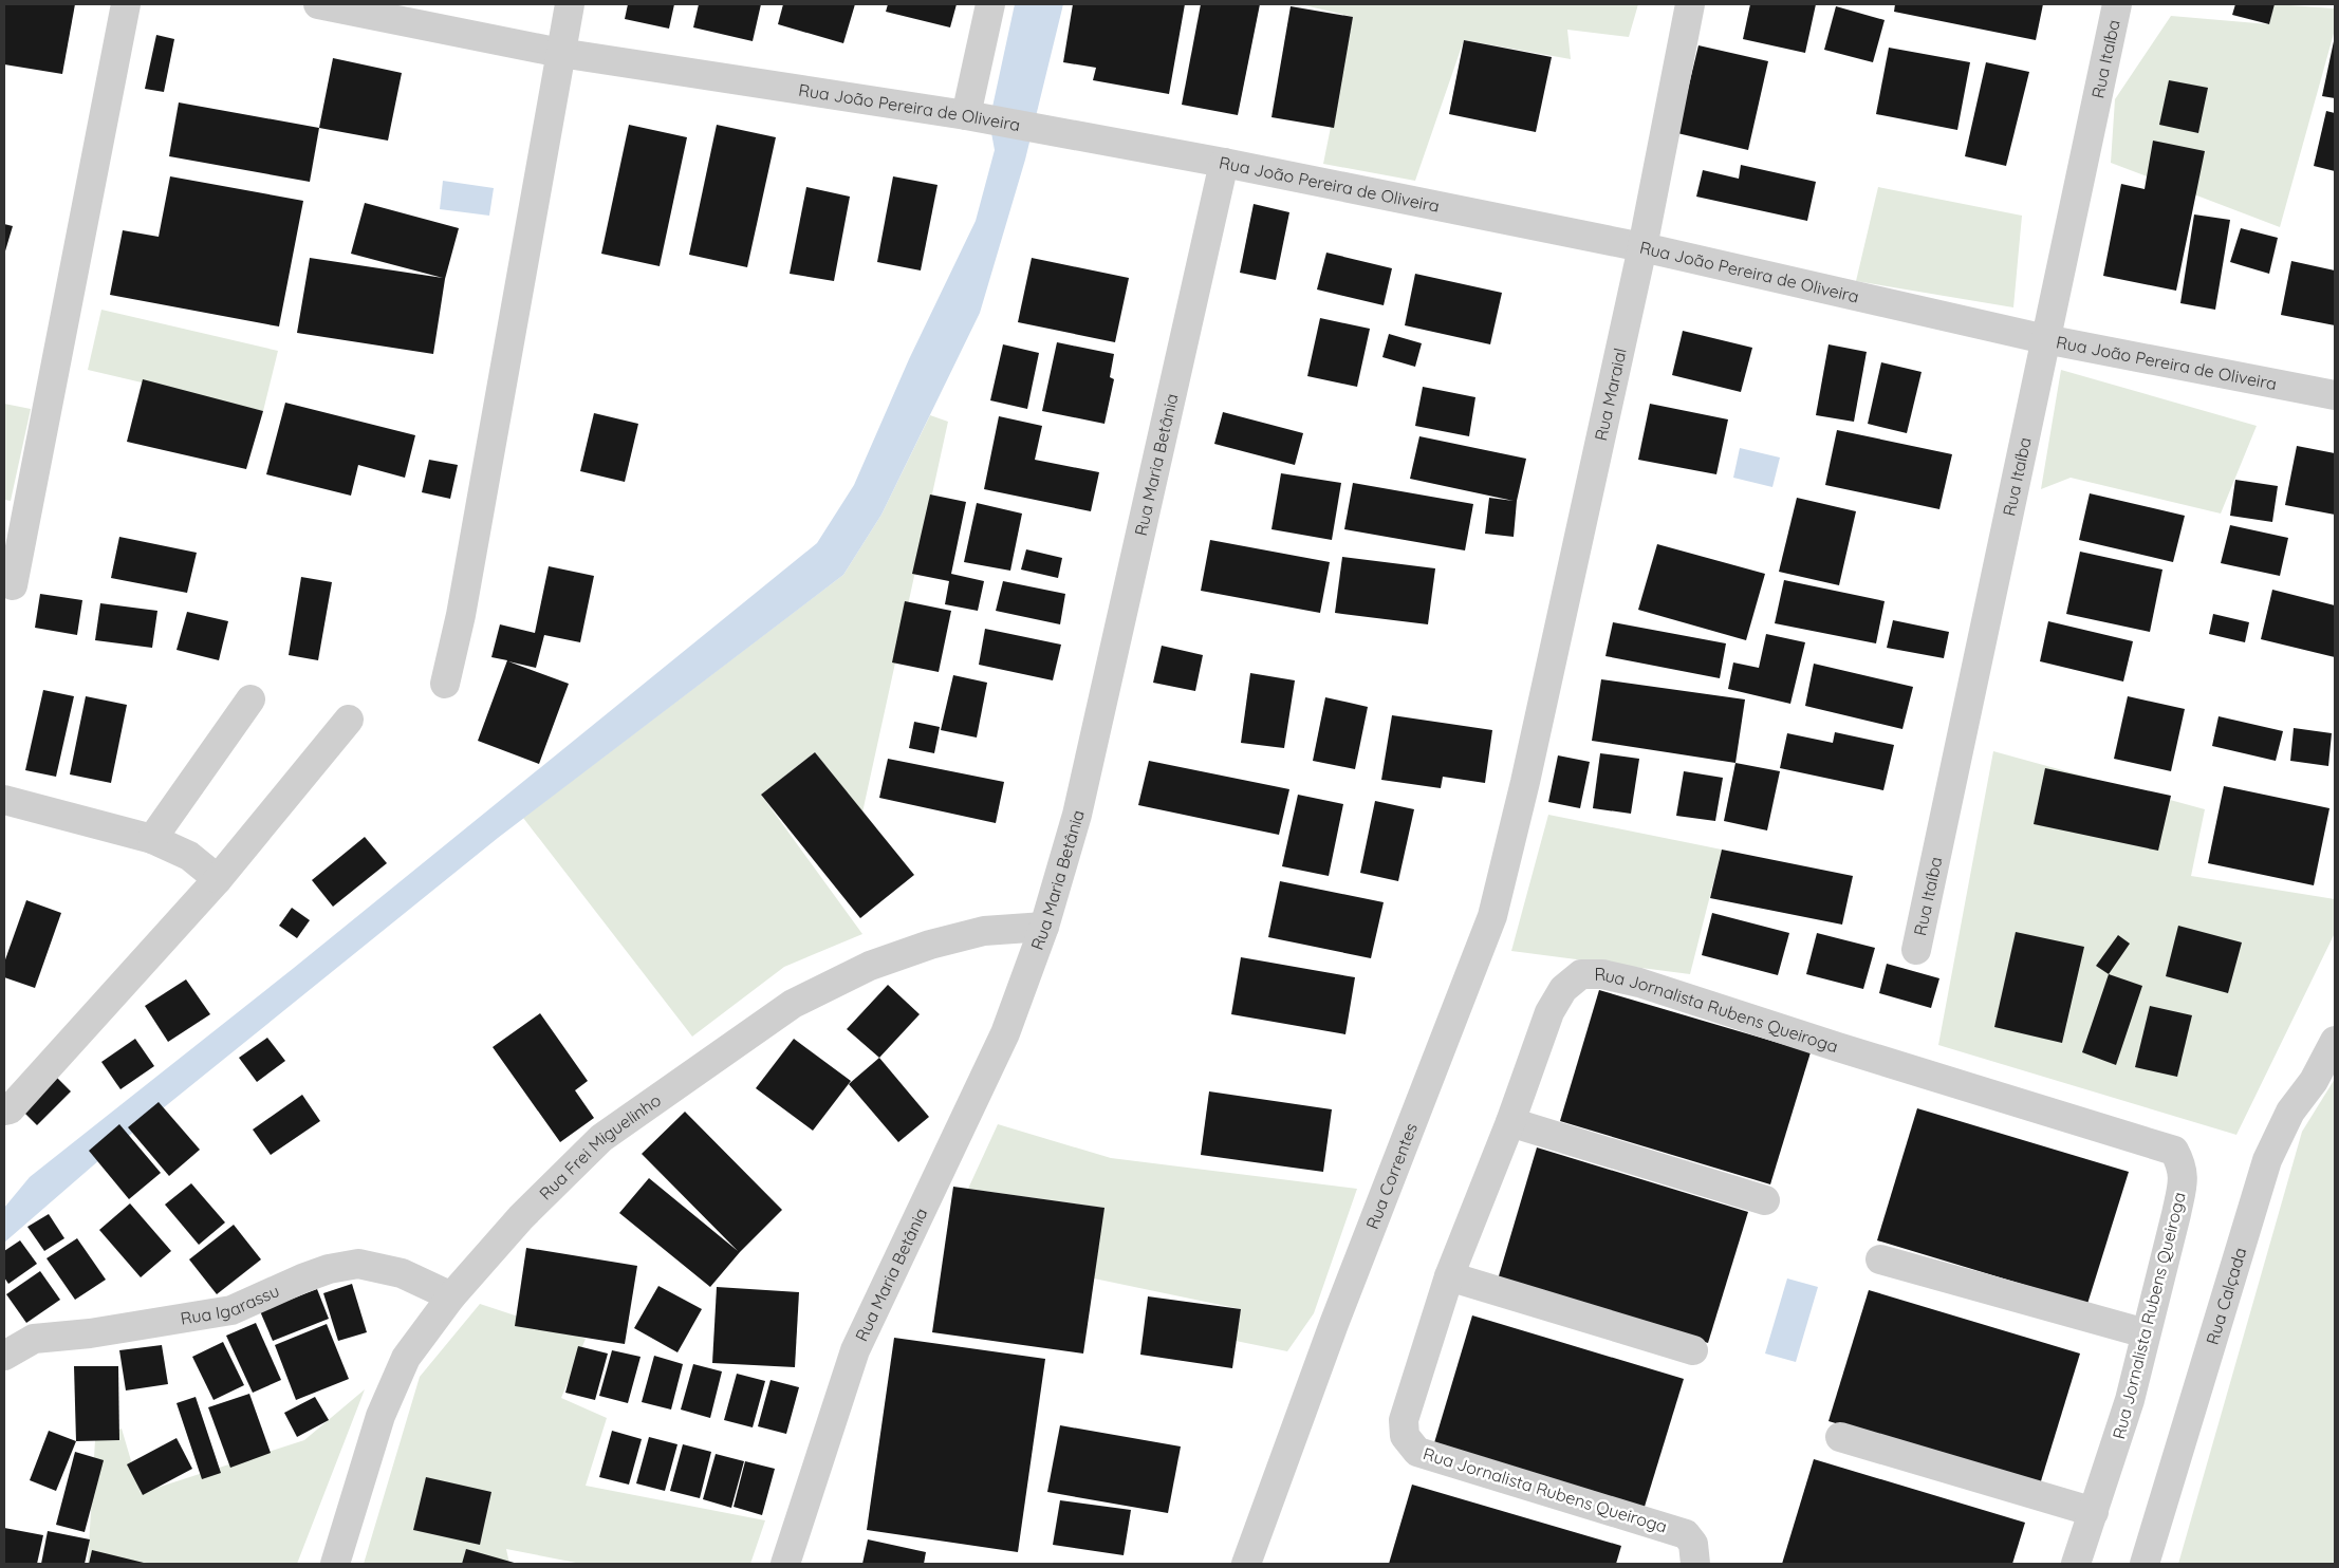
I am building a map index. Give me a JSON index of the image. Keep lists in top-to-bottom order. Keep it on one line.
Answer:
{"streets":{"street":["Rua Itaíba","Rua João Pereira de Oliveira","Rua Maraial","Rua Maria Betânia","Rua Jornalista Rubens Queiroga","Rua Frei Miguelinho","Rua Correntes","Rua Calçada","Rua Igarassu"]},"crossings":[["Rua Itaíba","Rua João Pereira de Oliveira"],["Rua João Pereira de Oliveira","Rua Maraial"],["Rua João Pereira de Oliveira","Rua Maria Betânia"],["Rua Maraial","Rua Correntes"],["Rua Maria Betânia","Rua Frei Miguelinho"],["Rua Frei Miguelinho","Rua Igarassu"]]}
